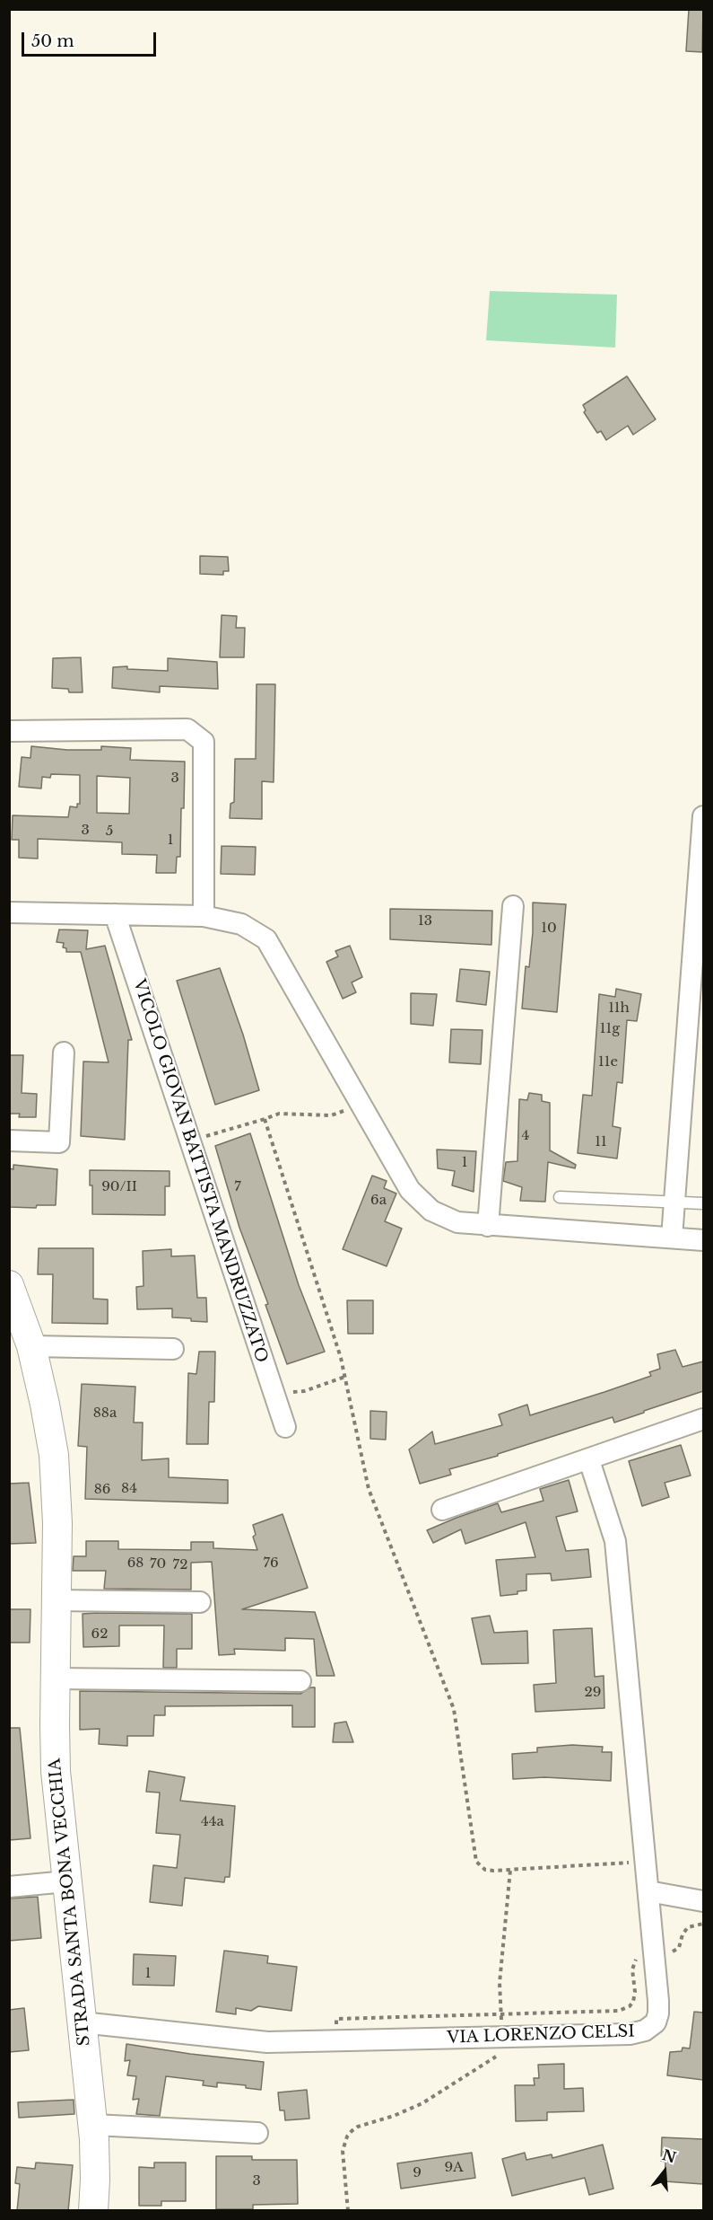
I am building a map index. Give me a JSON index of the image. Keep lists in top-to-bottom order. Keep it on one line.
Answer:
{"streets":{"street":["VICOLO GIOVAN BATTISTA MANDRUZZATO","STRADA SANTA BONA VECCHIA","VIA LORENZO CELSI"]},"crossings":[["STRADA SANTA BONA VECCHIA","VIA LORENZO CELSI"]],"house_numbers":["3","3","5","1","13","10","11h","11g","11e","4","11","1","90/II","7","6a","88a","84","86","68","76","70","72","62","29","44a","1","9A","9","3"],"scale_bar":"50 m","north":"top"}
